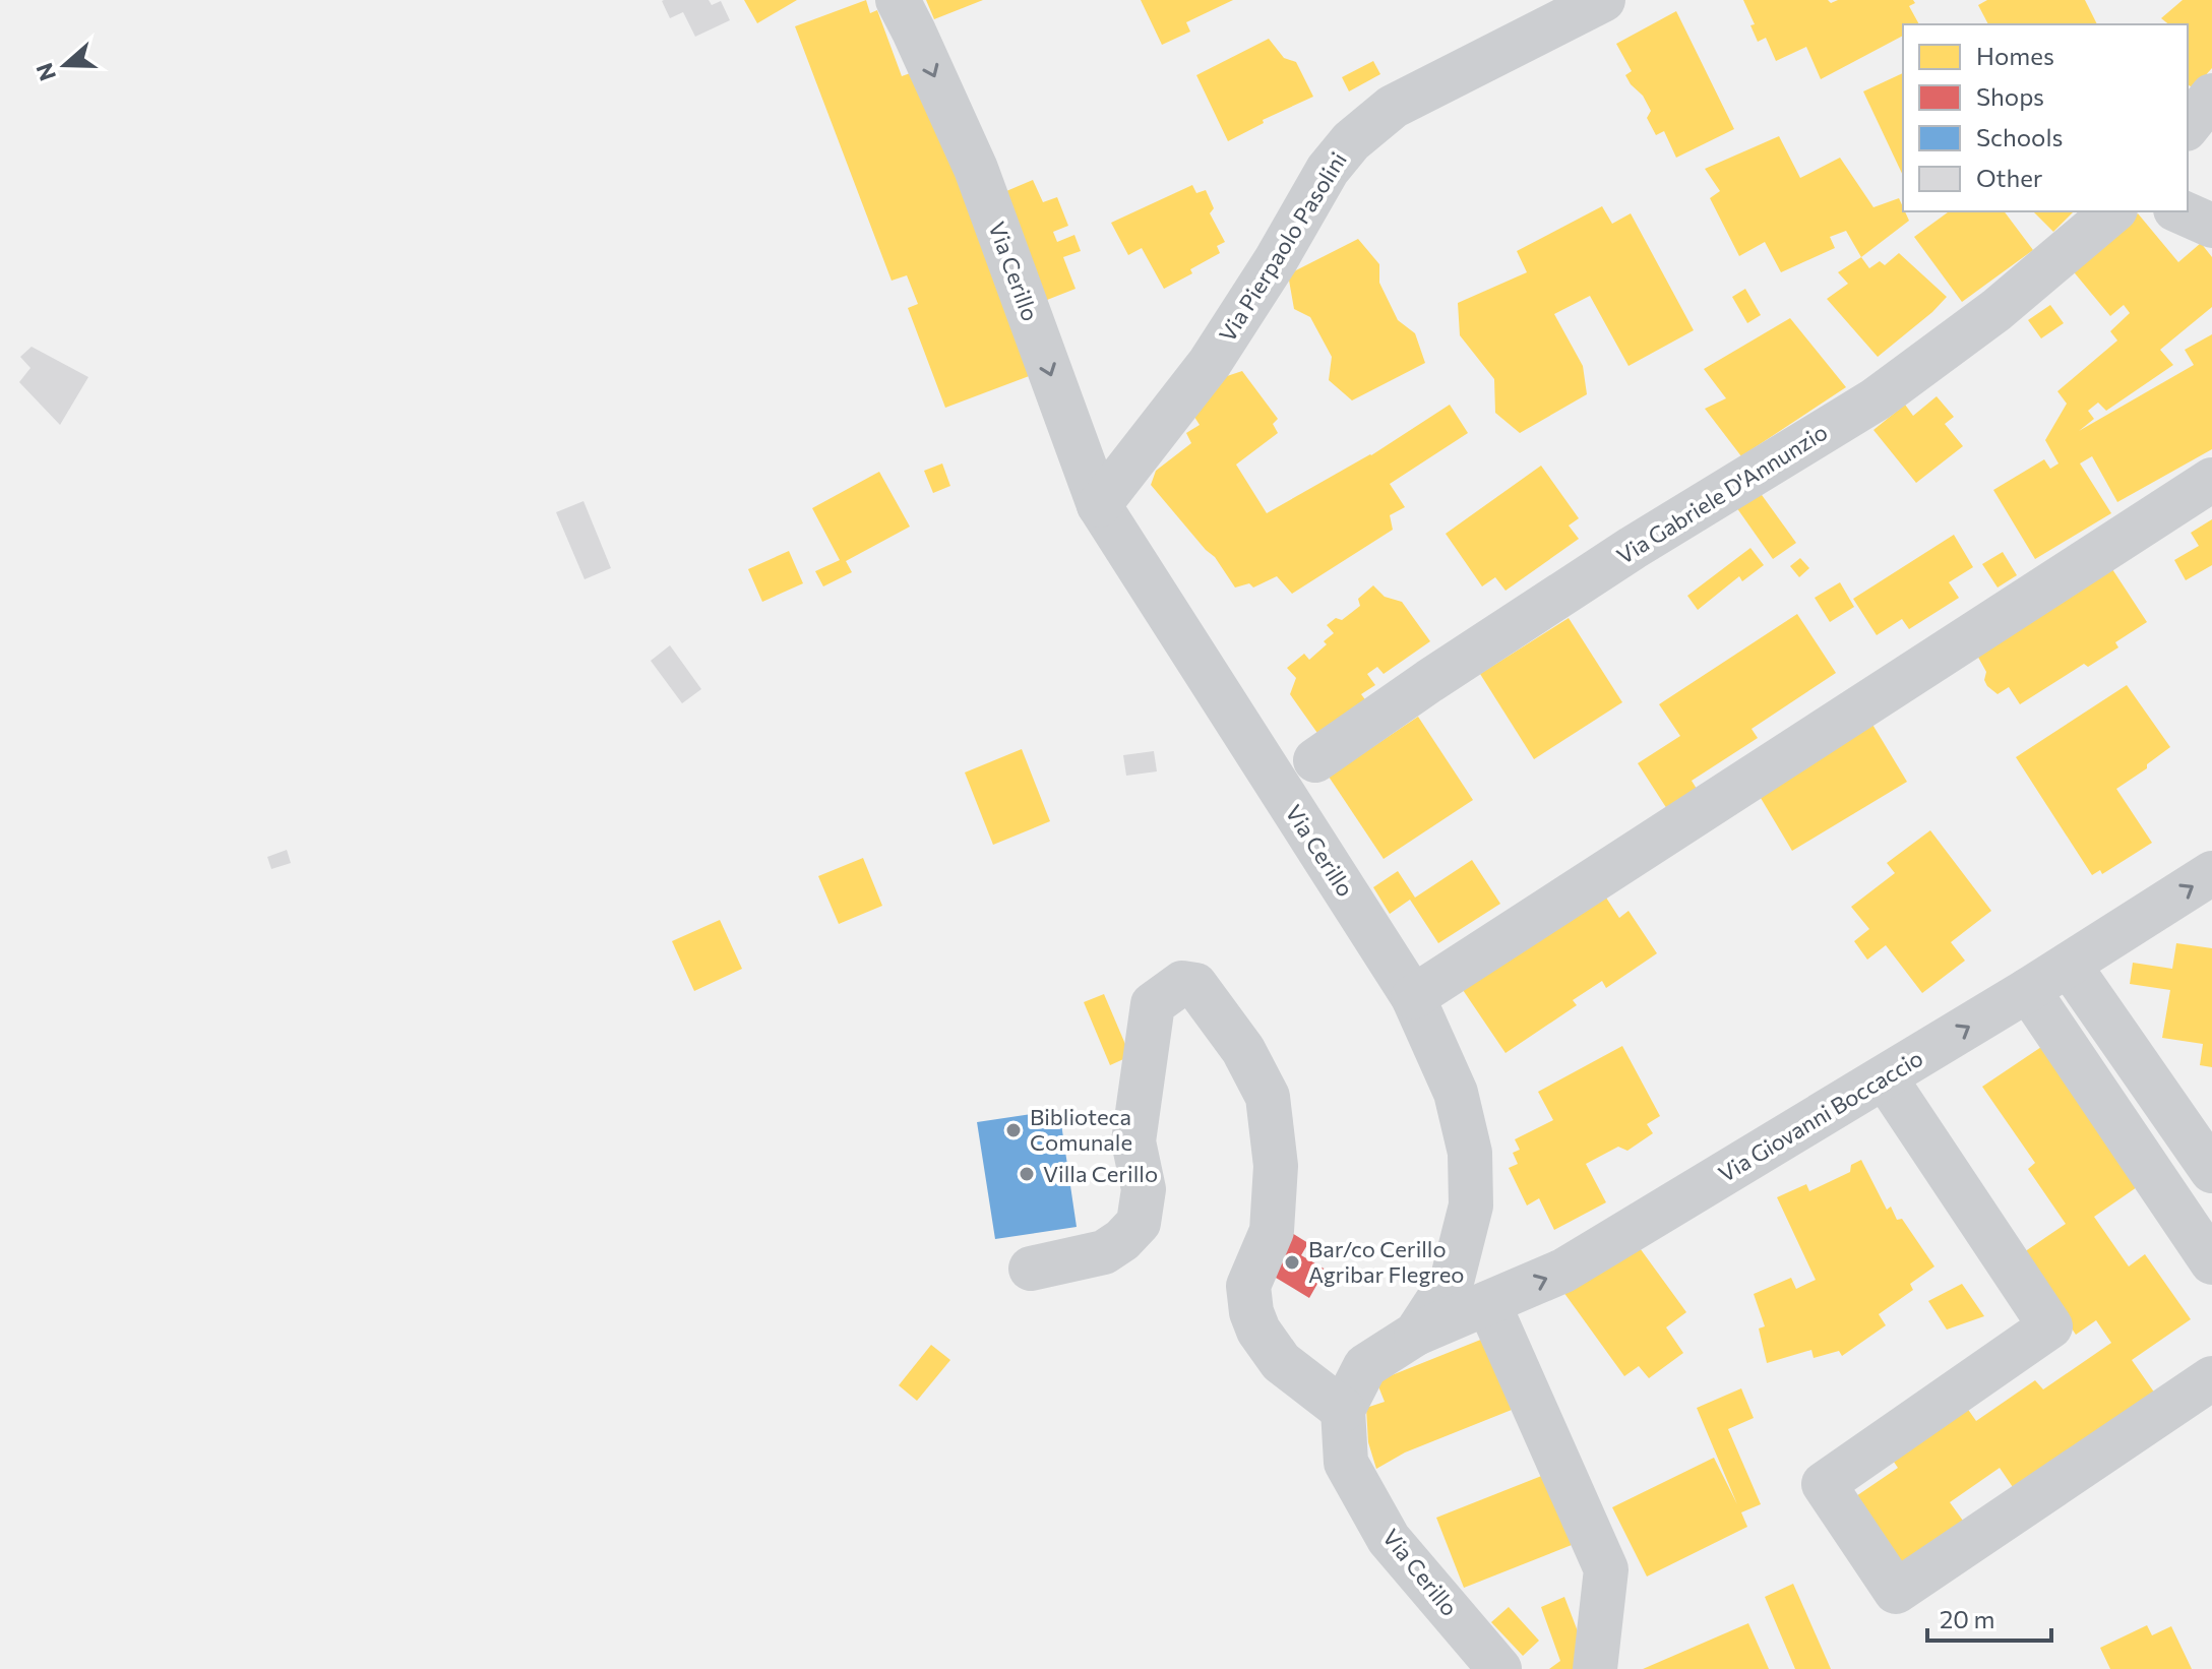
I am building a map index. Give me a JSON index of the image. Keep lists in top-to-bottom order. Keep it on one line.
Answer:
{"streets":{"street":["Via Pierpaolo Pasolini","Via Cerillo","Via Gabriele D'Annunzio","Via Giovanni Boccaccio"]},"crossings":[["Via Pierpaolo Pasolini","Via Cerillo"],["Via Cerillo","Via Giovanni Boccaccio"]],"places":["Biblioteca Comunale","Villa Cerillo","Bar/co Cerillo Agribar Flegreo"],"legend":["Homes","Shops","Schools","Other"],"scale_bar":"20 m","north":"left"}
